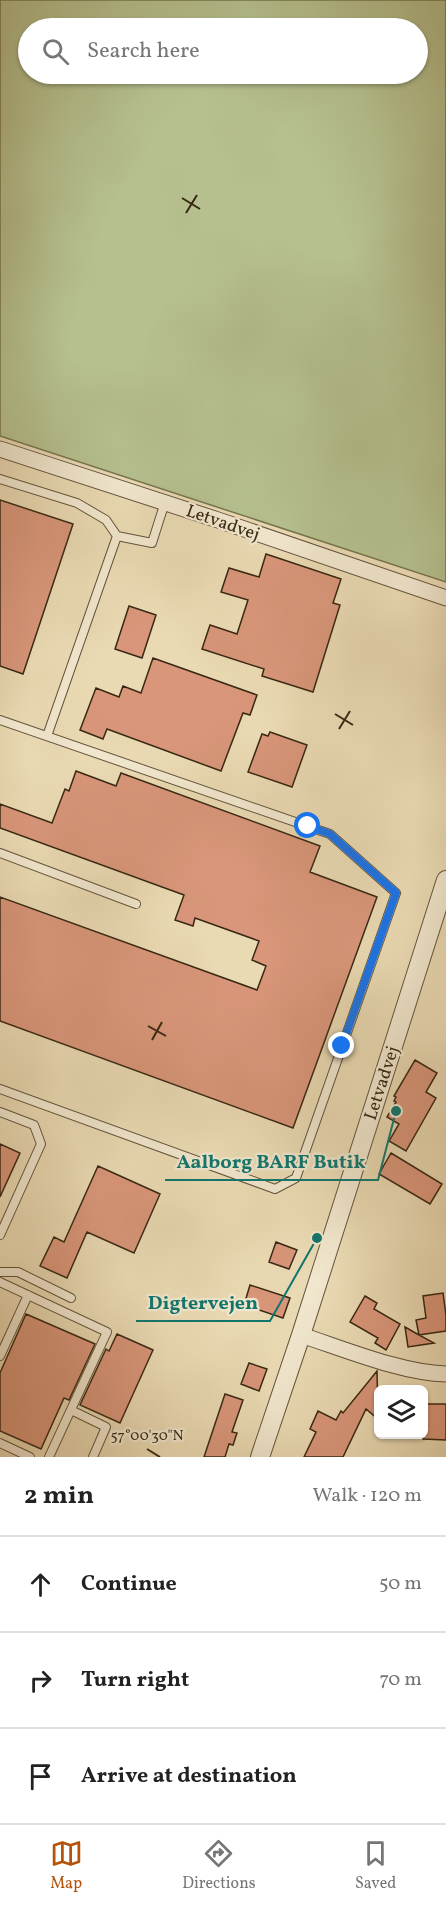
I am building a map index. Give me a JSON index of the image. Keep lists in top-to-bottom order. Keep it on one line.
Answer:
{"streets":{"street":["Letvadvej"]},"places":["Aalborg BARF Butik","Digtervejen"],"page":{"search":"Search here","heading":["2 min","Walk · 120 m"],"list":[["Continue","50 m"],["Turn right","70 m"],"Arrive at destination"],"nav":["Map","Directions","Saved"]},"coordinates":["57°00'30\"N"]}
